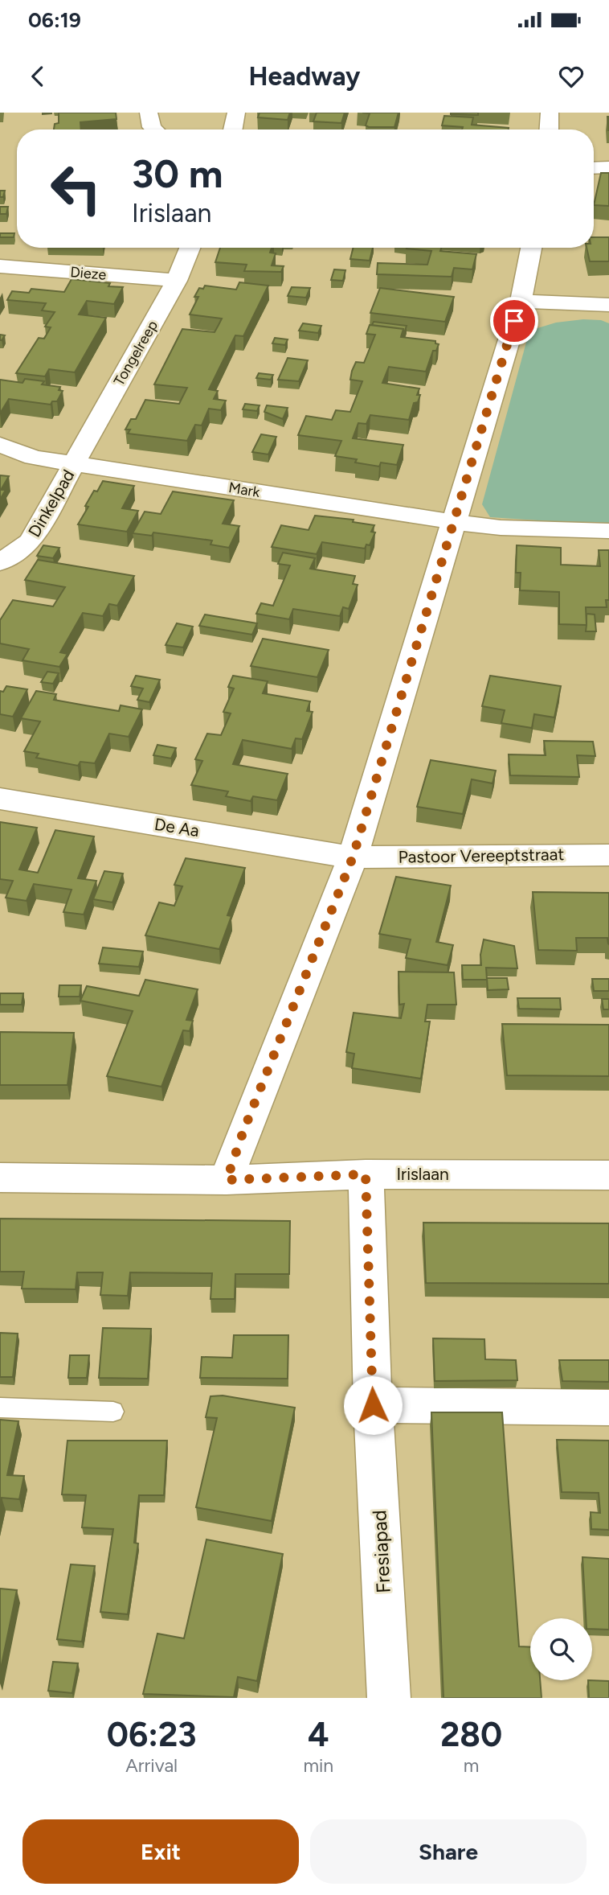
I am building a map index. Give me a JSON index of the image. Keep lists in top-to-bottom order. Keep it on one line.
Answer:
{"streets":{"street":["Dieze","Tongelreep","Mark","Dinkelpad","De Aa","Pastoor Vereeptstraat","Irislaan","Fresiapad"]},"crossings":[["Dieze","Tongelreep"],["Tongelreep","Mark"],["Tongelreep","Dinkelpad"],["Mark","Dinkelpad"],["De Aa","Pastoor Vereeptstraat"],["Irislaan","Fresiapad"]],"page":{"status":"06:19","header":"Headway","turn":["30 m","Irislaan"],"eta":["06:23","Arrival","4","min","280","m"],"buttons":["Exit","Share"]}}
